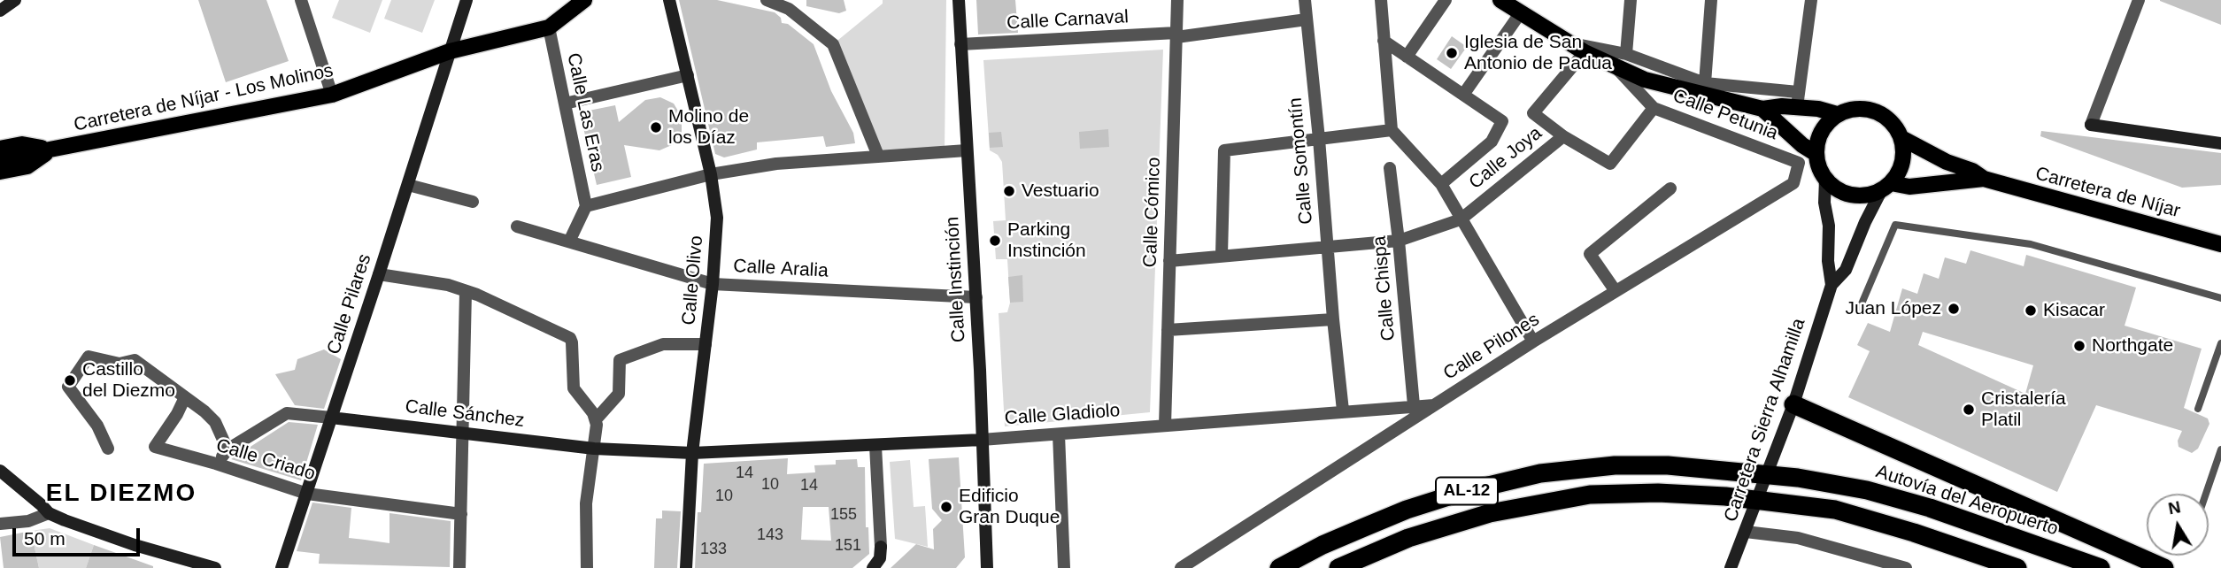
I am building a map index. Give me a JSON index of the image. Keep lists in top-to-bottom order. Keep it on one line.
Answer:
{"streets":{"highway":["AL-12","Autovía del Aeropuerto"],"main road":["Carretera de Níjar - Los Molinos","Carretera de Níjar"],"street":["Calle Carnaval","Calle Las Eras","Calle Petunia","Calle Joya","Calle Somontín","Calle Cómico","Calle Aralia","Calle Instinción","Calle Olivo","Calle Chispa","Calle Pilares","Calle Pilones","Calle Sánchez","Calle Gladiolo","Carretera Sierra Alhamilla","Calle Criado"]},"crossings":[["Calle Carnaval","Calle Somontín"],["Calle Carnaval","Calle Cómico"],["Calle Carnaval","Calle Instinción"],["Carretera de Níjar - Los Molinos","Calle Las Eras"],["Carretera de Níjar - Los Molinos","Calle Pilares"],["Calle Petunia","Calle Pilones"],["Calle Joya","Calle Somontín"],["Calle Joya","Calle Cómico"],["Calle Joya","Calle Chispa"],["Calle Somontín","Calle Gladiolo"],["Carretera de Níjar","Carretera Sierra Alhamilla"],["Calle Cómico","Calle Gladiolo"],["Calle Aralia","Calle Instinción"],["Calle Aralia","Calle Olivo"],["Calle Instinción","Calle Gladiolo"],["Calle Olivo","Calle Sánchez"],["Calle Olivo","Calle Gladiolo"],["Calle Chispa","Calle Gladiolo"],["Calle Pilares","Calle Sánchez"],["Calle Pilares","Calle Criado"],["Calle Pilones","Calle Gladiolo"],["Calle Sánchez","Calle Gladiolo"],["Carretera Sierra Alhamilla","AL-12"],["Carretera Sierra Alhamilla","Autovía del Aeropuerto"]],"districts":["EL DIEZMO"],"places":["Iglesia de San Antonio de Padua","Molino de los Díaz","Vestuario","Parking Instinción","Juan López","Kisacar","Northgate","Castillo del Diezmo","Cristalería Platil","Edificio Gran Duque"],"house_numbers":["14","10","14","10","155","143","151","133"],"scale_bar":"50 m","north":"top"}
